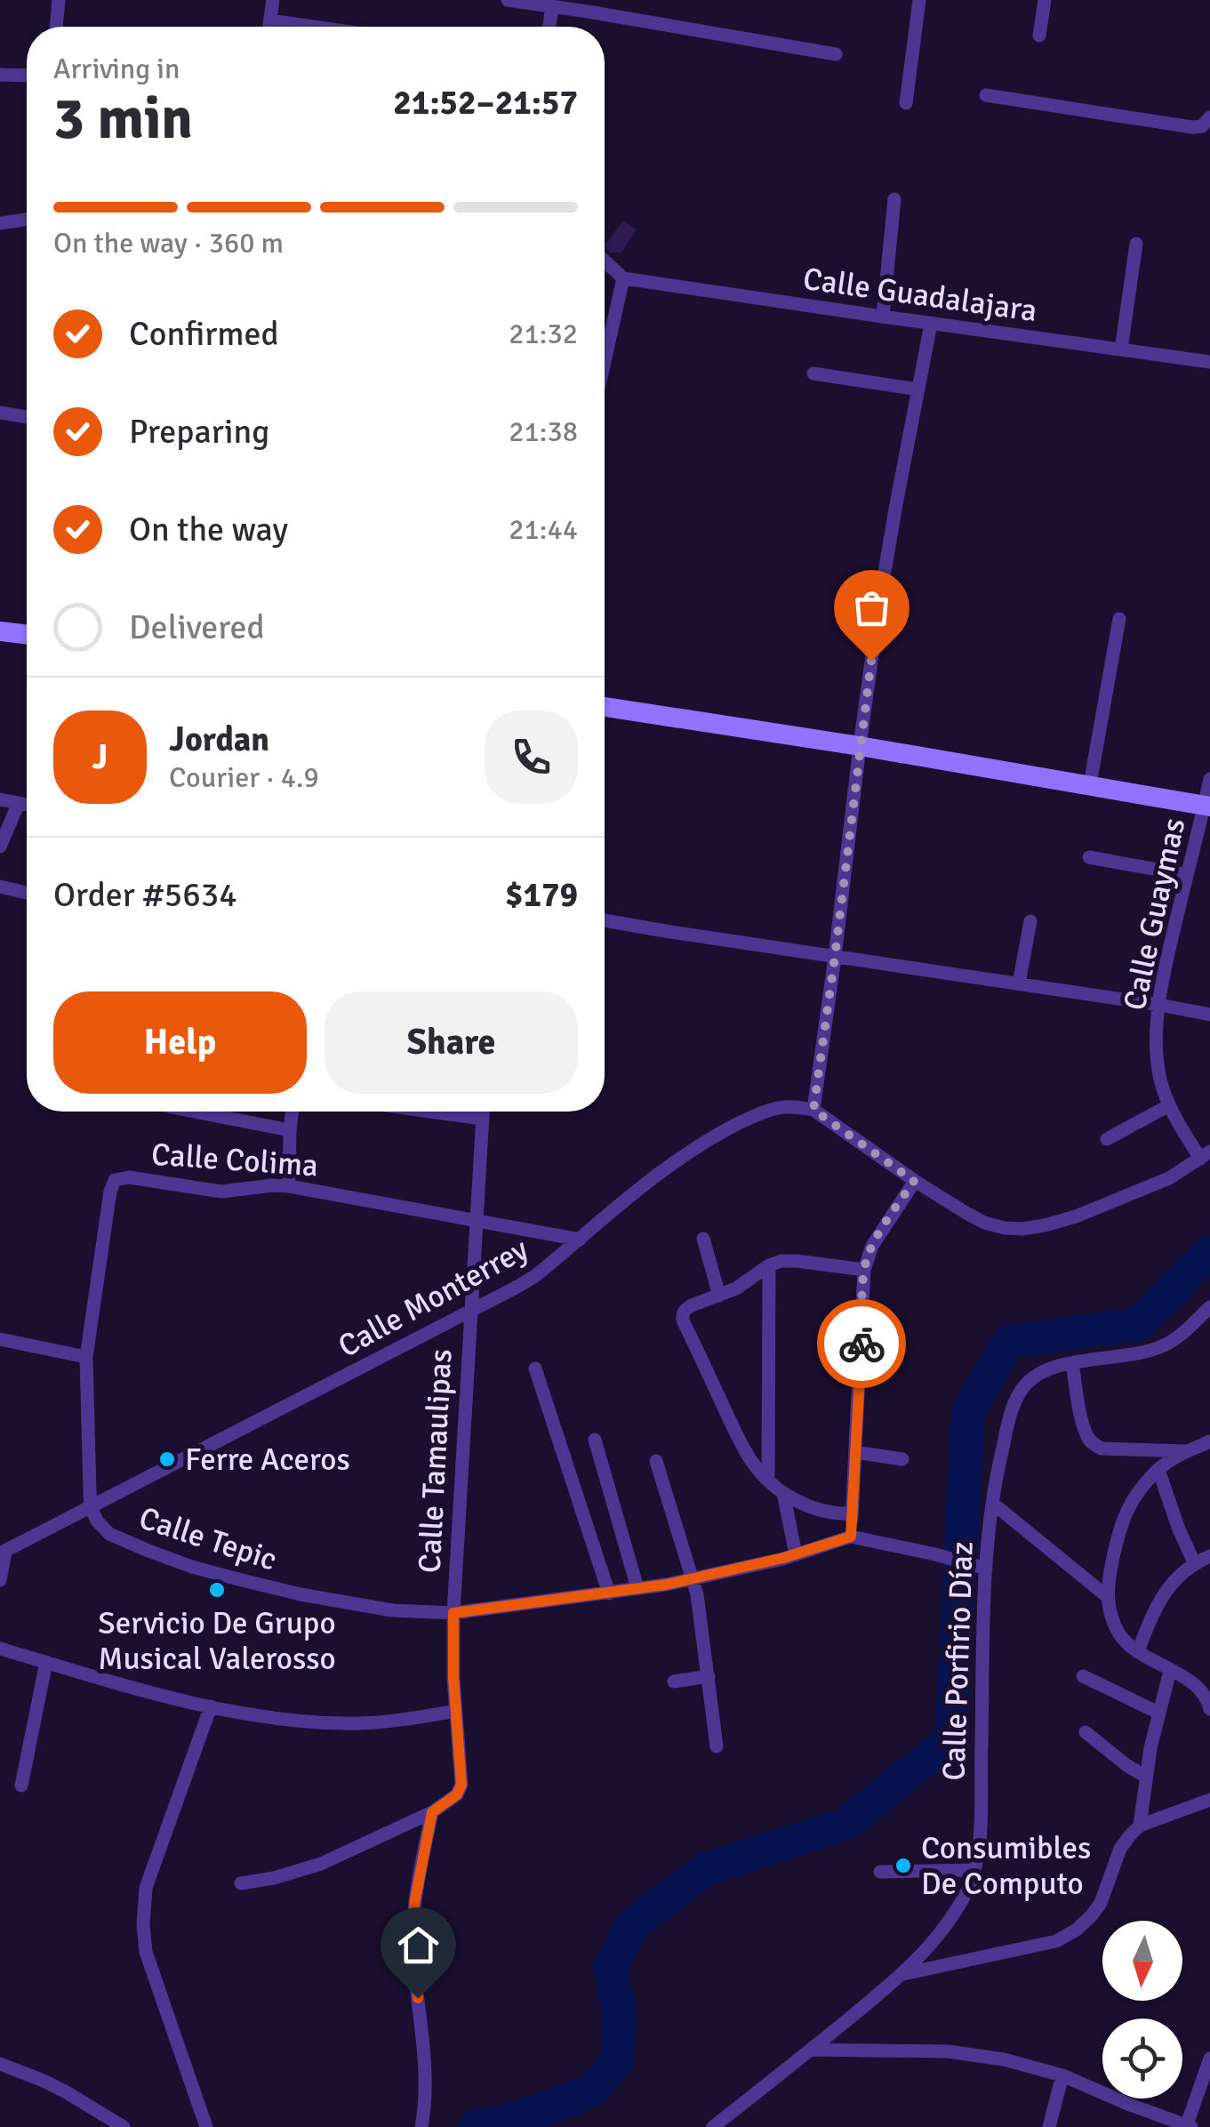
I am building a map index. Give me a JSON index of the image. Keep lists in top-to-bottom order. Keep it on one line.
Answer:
{"streets":{"street":["Calle Guadalajara","Calle Guaymas","Calle Colima","Calle Monterrey","Calle Tamaulipas","Calle Tepic","Calle Porfirio Díaz"]},"crossings":[["Calle Colima","Calle Monterrey"],["Calle Colima","Calle Tamaulipas"],["Calle Monterrey","Calle Tamaulipas"],["Calle Monterrey","Calle Tepic"],["Calle Tamaulipas","Calle Tepic"]],"places":["Ferre Aceros","Servicio De Grupo Musical Valerosso","Consumibles De Computo"],"north":"bottom","page":{"heading":["3 min","Arriving in","21:52–21:57"],"panel":["Jordan","Courier · 4.9","Order #5634","$179"],"bar":"On the way · 360 m","list":[["Confirmed","21:32"],["Preparing","21:38"],["On the way","21:44"],"Delivered"],"round":"J","buttons":["Help","Share"]}}
